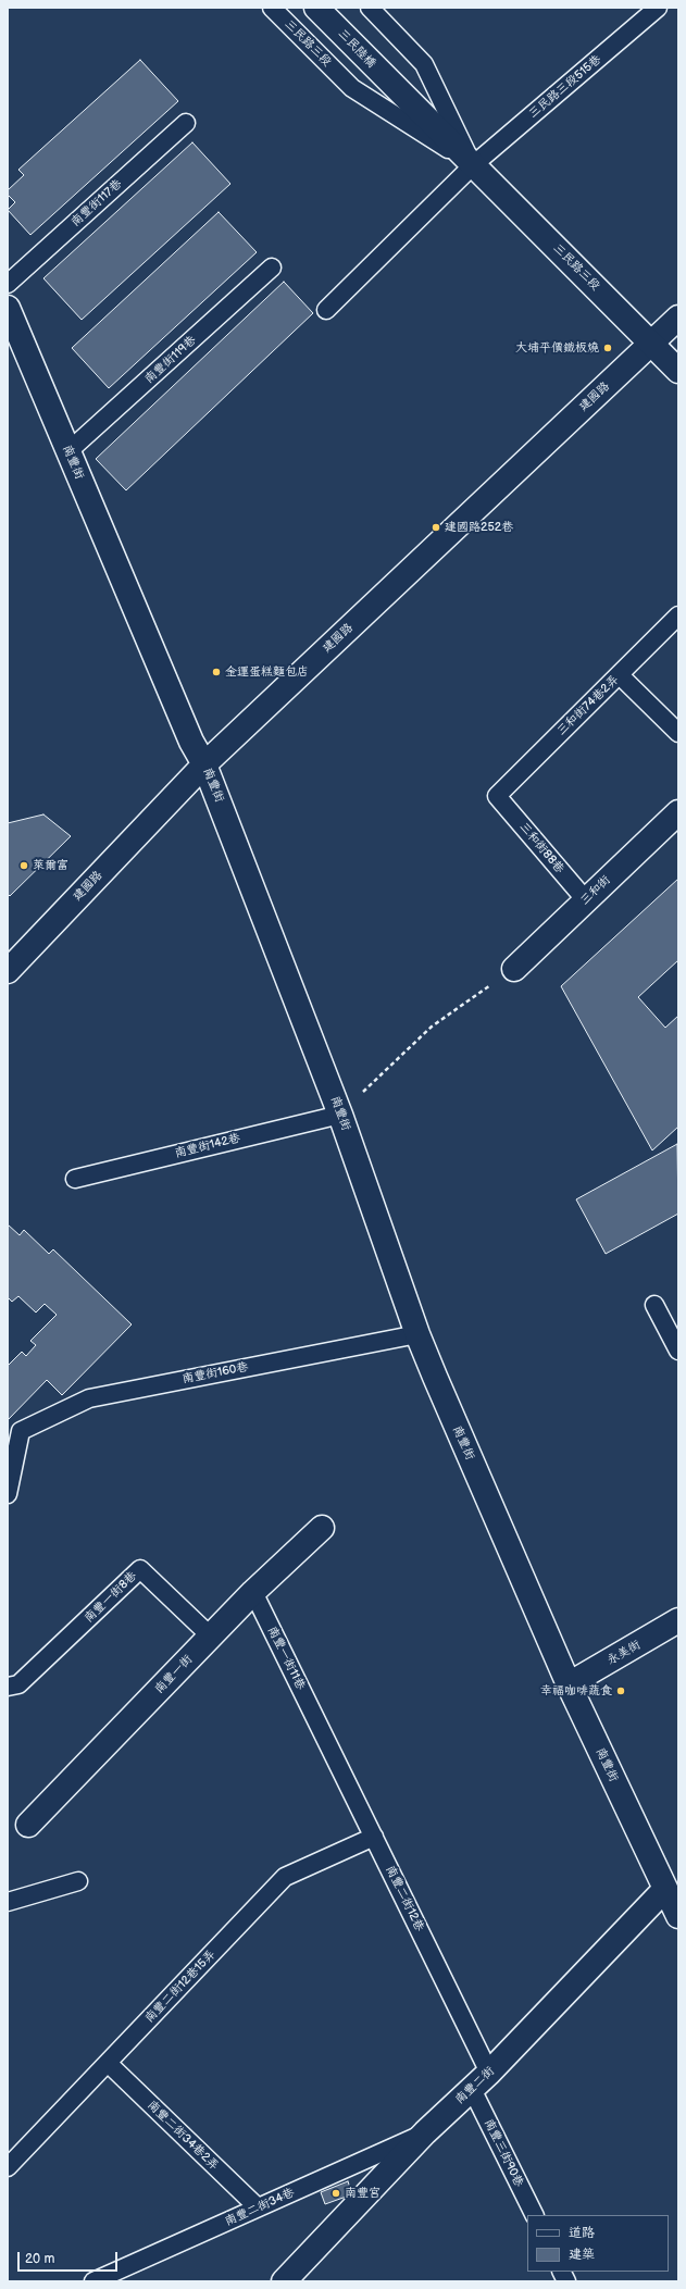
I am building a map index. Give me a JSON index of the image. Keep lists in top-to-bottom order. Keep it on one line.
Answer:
{"streets":{"street":["三民路三段","三民陸橋","建國路","南豐街","三和街","永美街","南豐一街","南豐二街"],"lane":["三民路三段515巷","南豐街117巷","南豐街119巷","三和街74巷2弄","三和街88巷","南豐街142巷","南豐街160巷","南豐一街8巷","南豐一街11巷","南豐二街12巷","南豐二街12巷15弄","南豐二街34巷2弄","南豐三街90巷","南豐二街34巷"]},"crossings":[["三民路三段","三民陸橋"],["三民路三段","三民路三段515巷"],["三民路三段","建國路"],["南豐街119巷","南豐街"],["建國路","南豐街"],["南豐街","南豐街142巷"],["南豐街","南豐街160巷"],["南豐街","永美街"],["南豐街","南豐二街"],["三和街74巷2弄","三和街88巷"],["三和街88巷","三和街"],["南豐一街8巷","南豐一街"],["南豐一街11巷","南豐一街"],["南豐一街11巷","南豐二街12巷"],["南豐二街12巷","南豐二街12巷15弄"],["南豐二街12巷","南豐二街"],["南豐二街12巷15弄","南豐二街34巷2弄"],["南豐二街","南豐三街90巷"],["南豐二街","南豐二街34巷"],["南豐二街34巷2弄","南豐二街34巷"]],"places":["大埔平價鐵板燒","建國路252巷","金運蛋糕麵包店","萊爾富","幸福咖啡蔬食","南豐宮"],"legend":["道路","建築"],"scale_bar":"20 m"}
